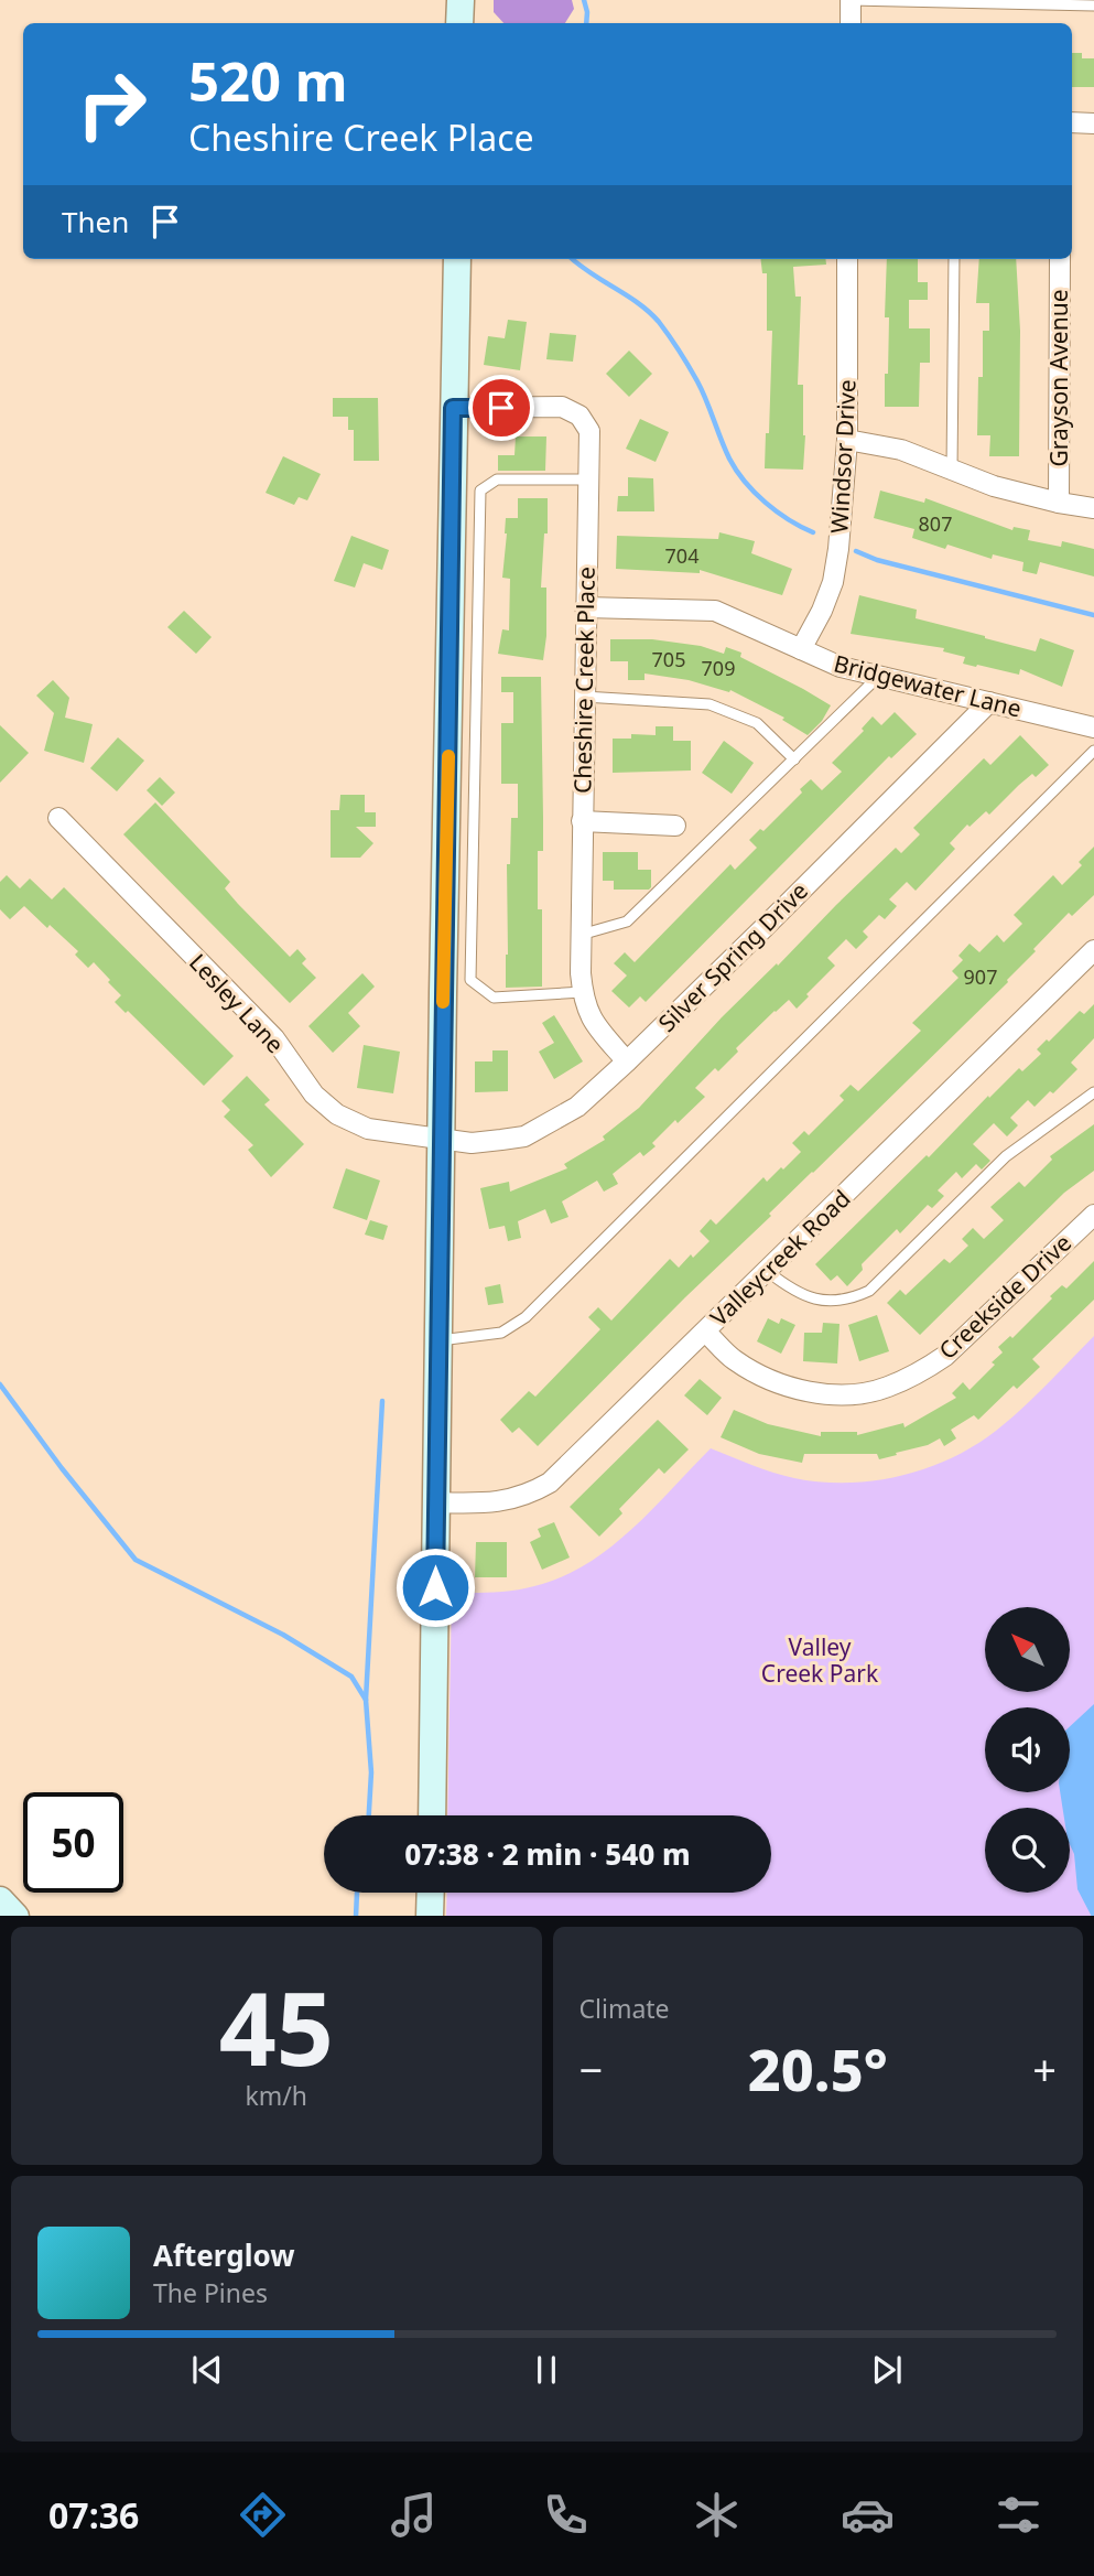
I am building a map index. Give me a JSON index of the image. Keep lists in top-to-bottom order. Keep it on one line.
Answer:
{"streets":{"street":["Grayson Avenue","Windsor Drive","Cheshire Creek Place","Bridgewater Lane","Silver Spring Drive","Lesley Lane","Valleycreek Road","Creekside Drive"]},"crossings":[["Windsor Drive","Bridgewater Lane"],["Cheshire Creek Place","Bridgewater Lane"],["Cheshire Creek Place","Silver Spring Drive"],["Bridgewater Lane","Silver Spring Drive"],["Silver Spring Drive","Lesley Lane"],["Valleycreek Road","Creekside Drive"]],"parks":["Valley Creek Park"],"house_numbers":["807","704","705","709","907"],"north":"top left","page":{"turn":["520 m","Cheshire Creek Place"],"then":"Then","limit":"50","trip":"07:38 · 2 min · 540 m","tile":[["45","km/h"],"Climate"],"heat":["−","20.5°","+"],"song":["Afterglow","The Pines"],"tabs":"07:36"}}
